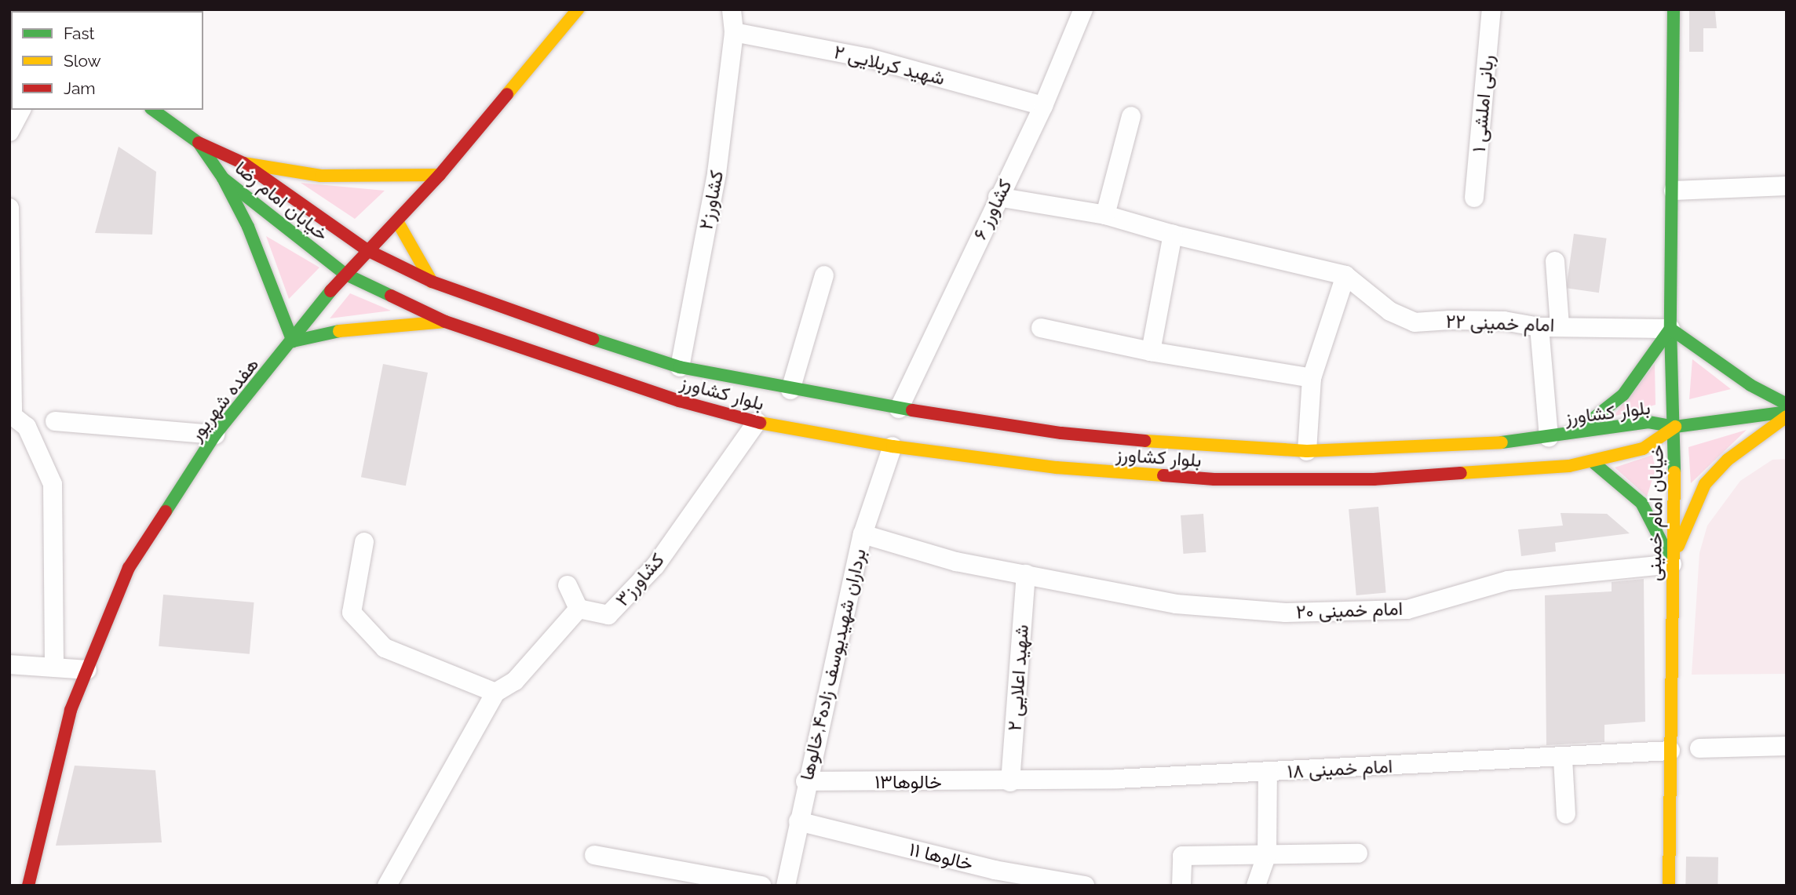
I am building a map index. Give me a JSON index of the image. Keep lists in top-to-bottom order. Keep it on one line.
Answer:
{"streets":{"main road":["خیابان امام رضا","بلوار کشاورز","هفده شهریور","خیابان امام خمینی"],"street":["شهید کربلایی ۲","ربانی املشی ۱","کشاورز۲","کشاورز ۶","امام خمینی ۲۲","کشاورز۳","امام خمینی ۲۰","برداران شهیدیوسف زاده۴,خالوها","شهید اعلایی ۲","امام خمینی ۱۸","خالوها۱۳","خالوها ۱۱"]},"crossings":[["شهید کربلایی ۲","کشاورز۲"],["شهید کربلایی ۲","کشاورز ۶"],["کشاورز۲","بلوار کشاورز"],["خیابان امام رضا","بلوار کشاورز"],["خیابان امام رضا","هفده شهریور"],["کشاورز ۶","بلوار کشاورز"],["امام خمینی ۲۲","خیابان امام خمینی"],["بلوار کشاورز","هفده شهریور"],["بلوار کشاورز","خیابان امام خمینی"],["بلوار کشاورز","کشاورز۳"],["بلوار کشاورز","برداران شهیدیوسف زاده۴,خالوها"],["خیابان امام خمینی","امام خمینی ۲۰"],["خیابان امام خمینی","امام خمینی ۱۸"],["امام خمینی ۲۰","برداران شهیدیوسف زاده۴,خالوها"],["امام خمینی ۲۰","شهید اعلایی ۲"],["برداران شهیدیوسف زاده۴,خالوها","خالوها۱۳"],["برداران شهیدیوسف زاده۴,خالوها","خالوها ۱۱"],["شهید اعلایی ۲","امام خمینی ۱۸"],["شهید اعلایی ۲","خالوها۱۳"],["امام خمینی ۱۸","خالوها۱۳"]],"legend":["Fast","Slow","Jam"]}
